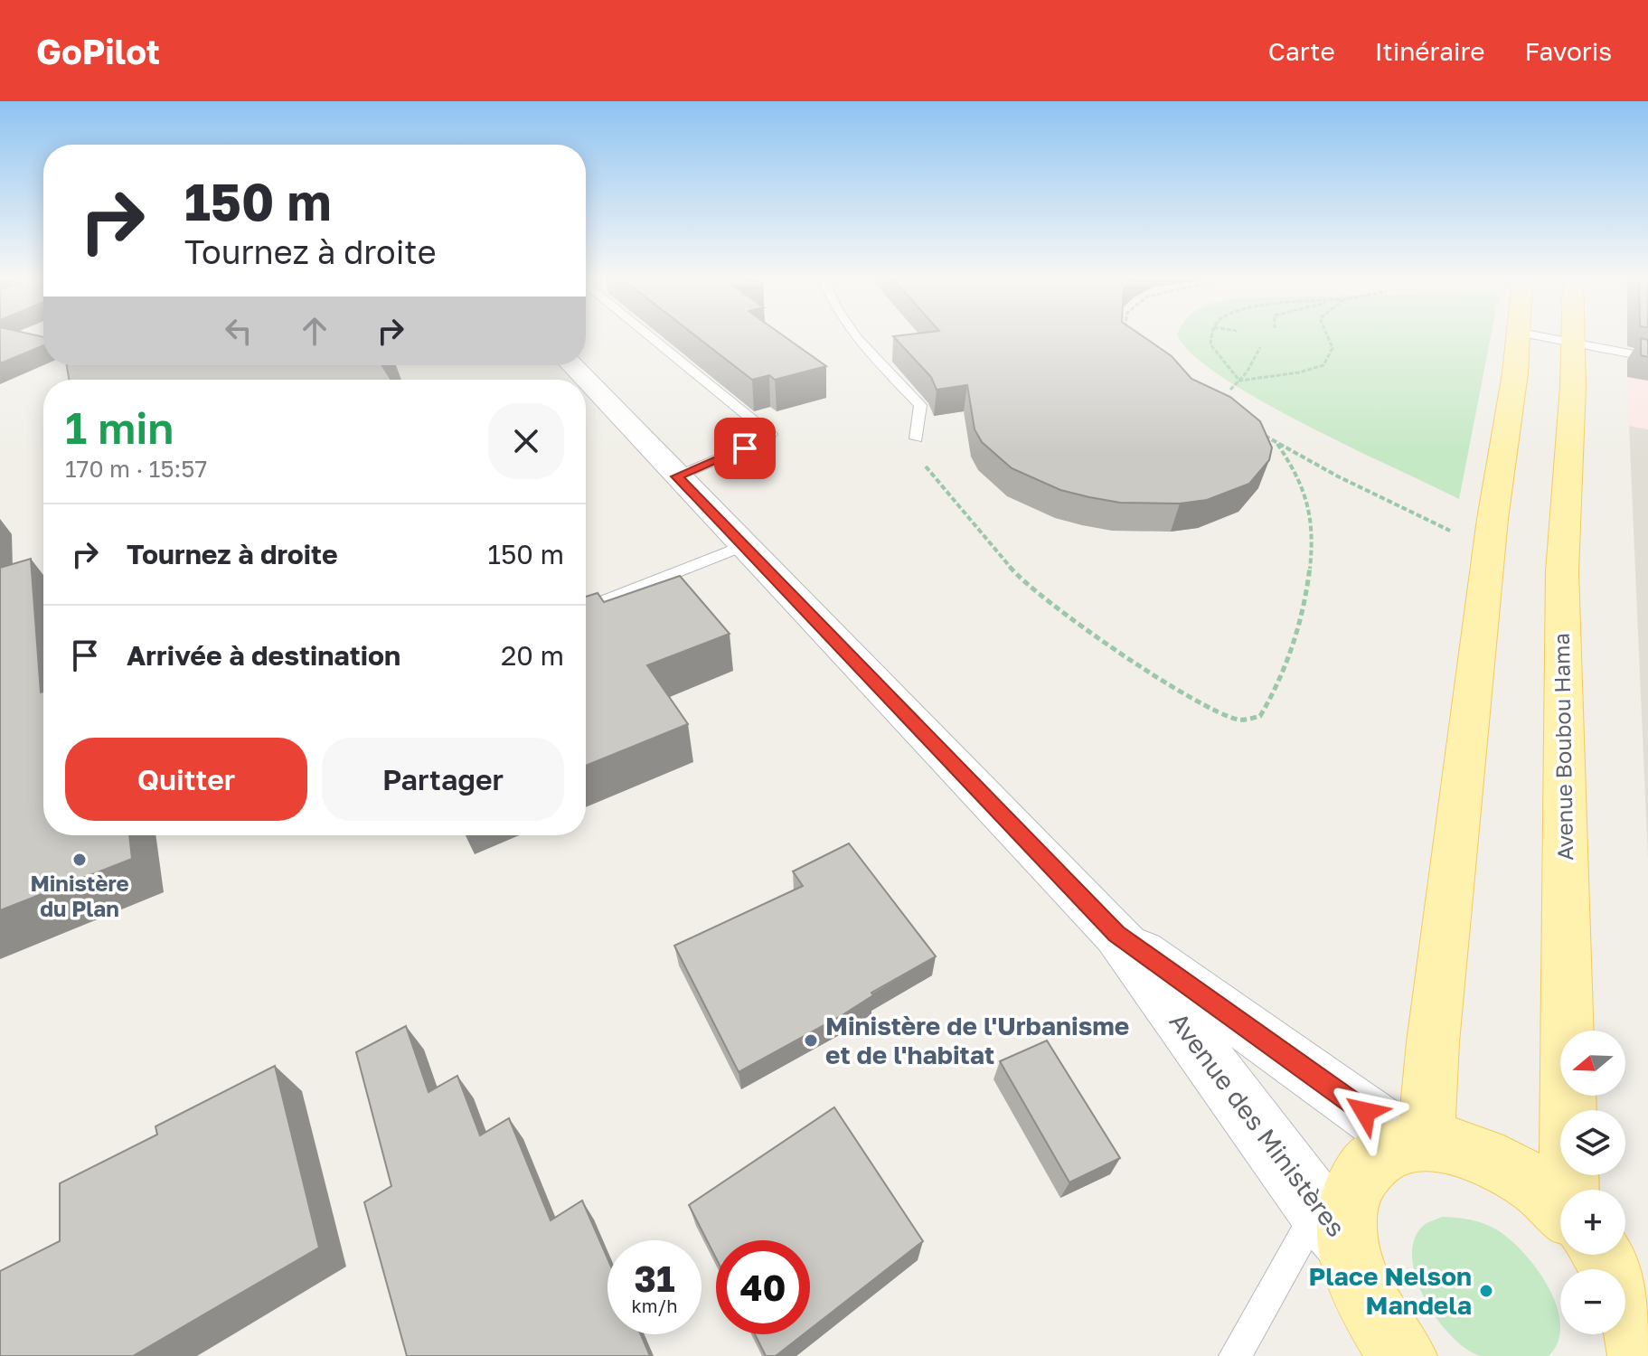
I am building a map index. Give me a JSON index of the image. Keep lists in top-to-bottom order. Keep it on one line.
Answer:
{"streets":{"main road":["Avenue Boubou Hama"],"street":["Avenue des Ministères"]},"places":["Ministère du Plan","Ministère de l'Urbanisme et de l'habitat","Place Nelson Mandela"],"north":"left","page":{"header":"GoPilot","nav":["Carte","Itinéraire","Favoris"],"turn":["150 m","Tournez à droite"],"heading":["1 min","170 m · 15:57"],"list":[{"name":"Tournez à droite","value":"150 m"},{"name":"Arrivée à destination","value":"20 m"}],"buttons":["Quitter","Partager"],"map_buttons":["+","−"],"speed":"31 km/h","limit":"40"}}
